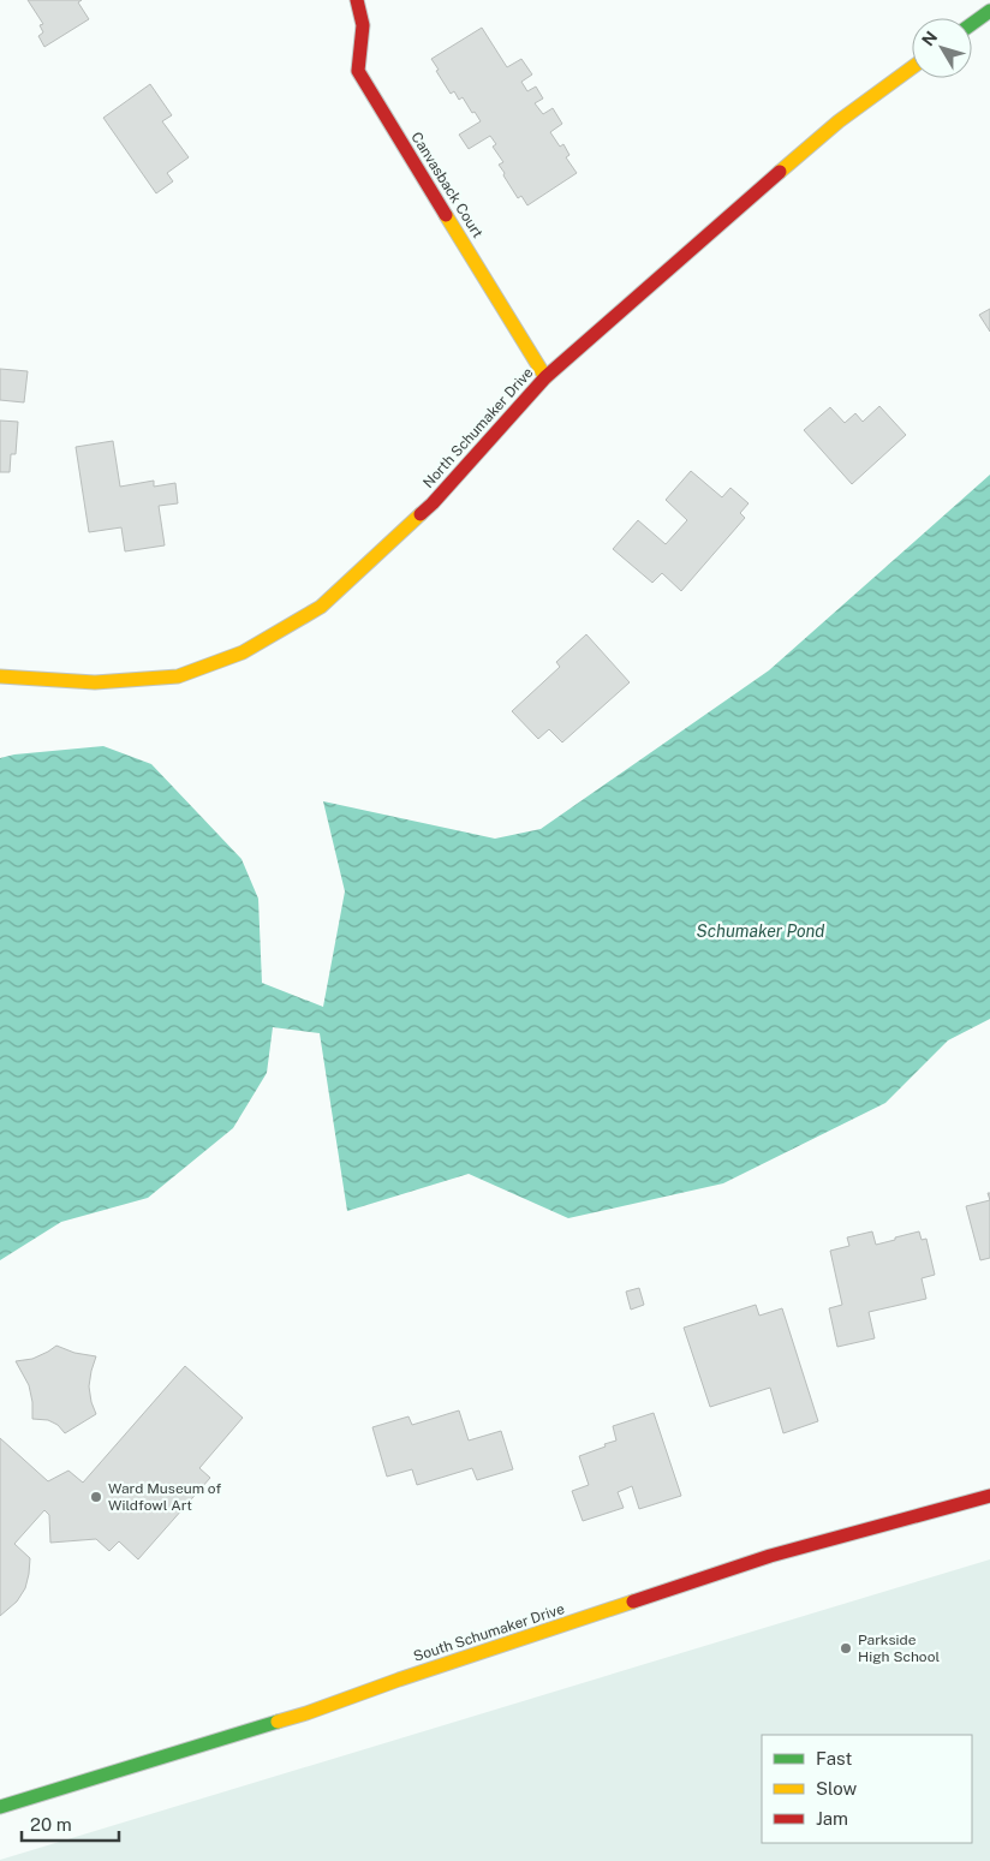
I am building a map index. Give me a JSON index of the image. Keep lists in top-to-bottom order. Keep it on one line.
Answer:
{"streets":{"street":["Canvasback Court","North Schumaker Drive","South Schumaker Drive"]},"crossings":[["Canvasback Court","North Schumaker Drive"]],"water":["Schumaker Pond"],"places":["Ward Museum of Wildfowl Art","Parkside High School"],"legend":["Fast","Slow","Jam"],"scale_bar":"20 m","north":"top left"}
